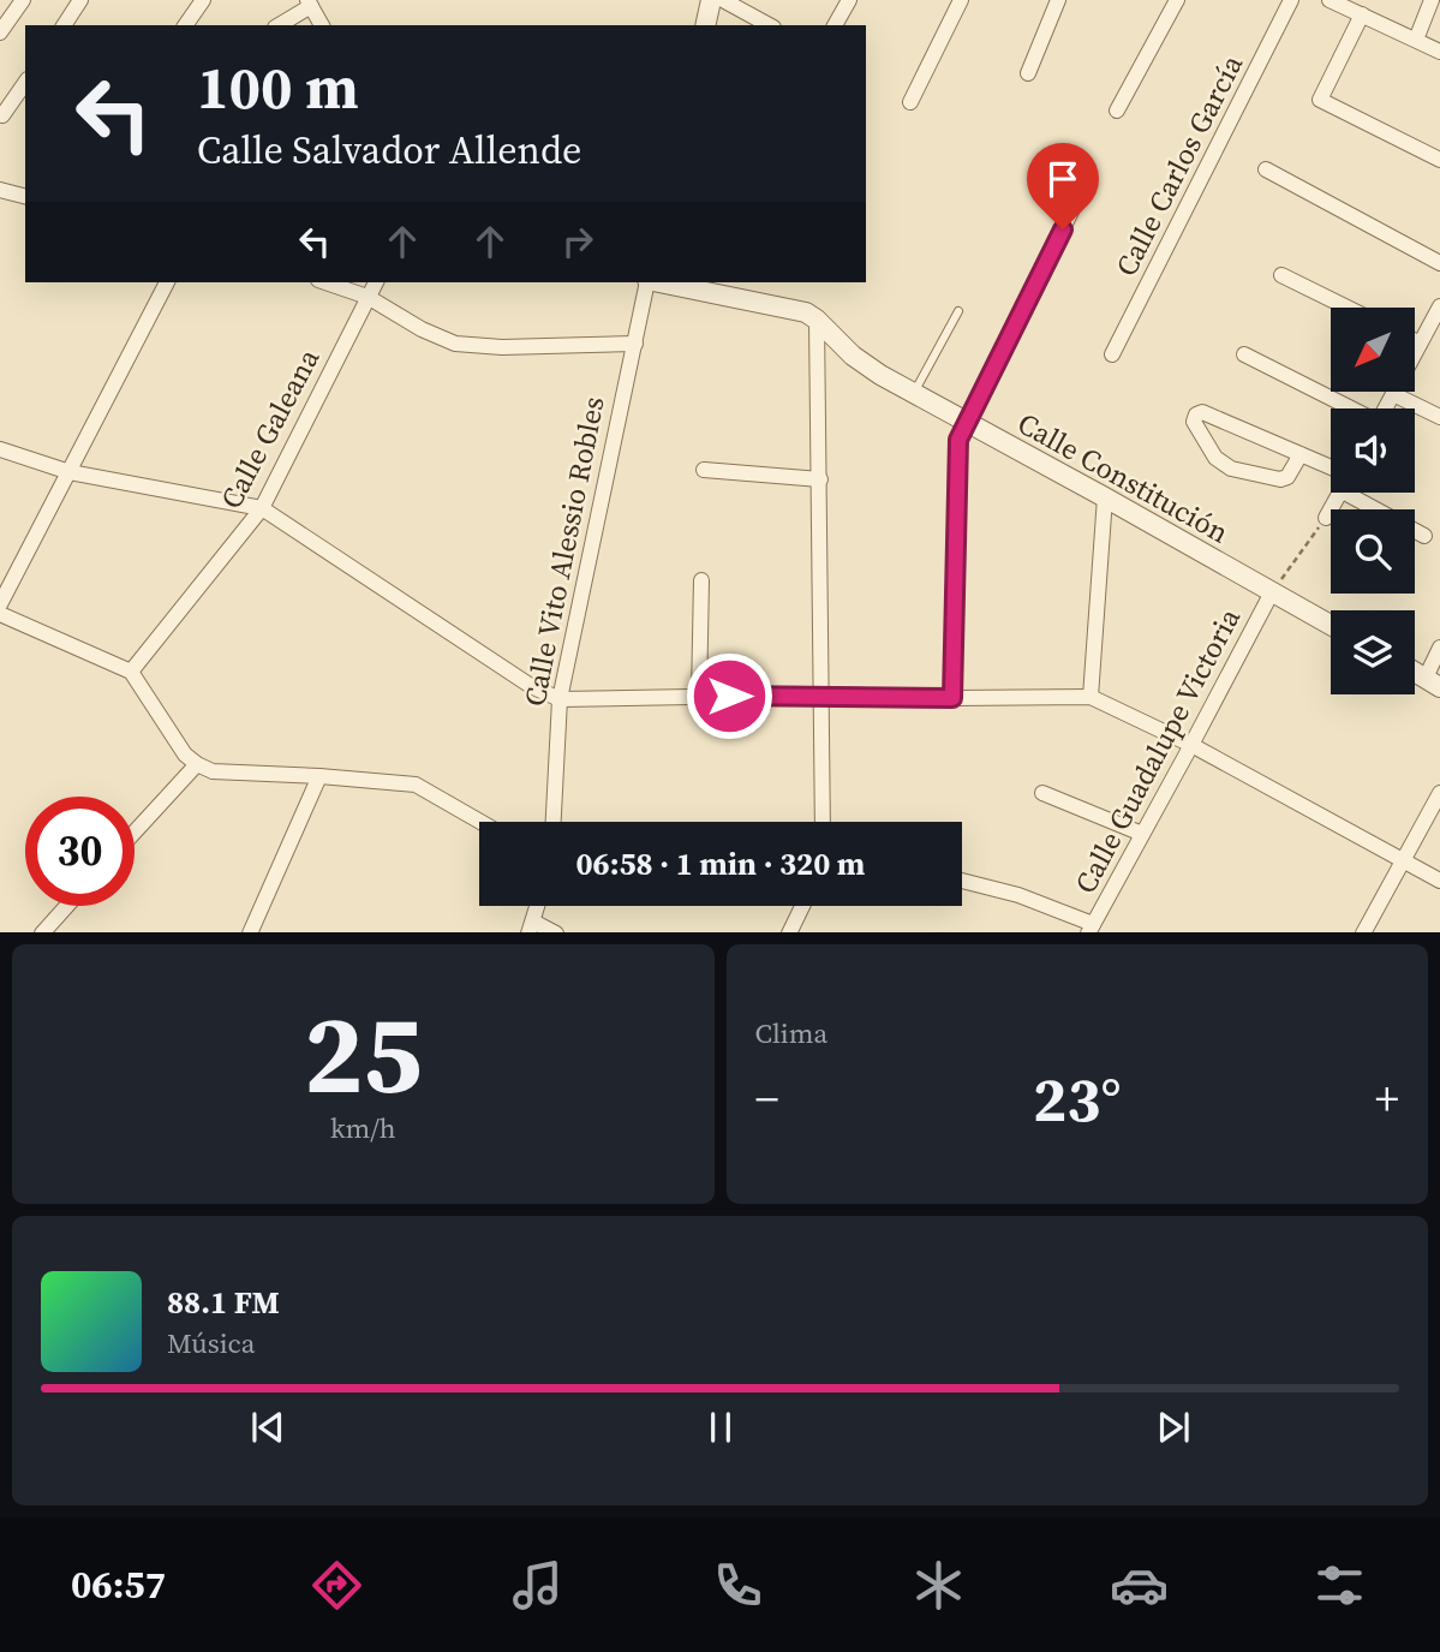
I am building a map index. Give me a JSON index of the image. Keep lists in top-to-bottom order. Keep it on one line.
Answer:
{"streets":{"street":["Calle Carlos García","Calle Galeana","Calle Constitución","Calle Vito Alessio Robles","Calle Guadalupe Victoria"]},"crossings":[["Calle Constitución","Calle Guadalupe Victoria"]],"north":"bottom left","page":{"turn":["100 m","Calle Salvador Allende"],"limit":"30","trip":"06:58 · 1 min · 320 m","tile":[["25","km/h"],"Clima"],"heat":["−","23°","+"],"song":["88.1 FM","Música"],"tabs":"06:57"}}
